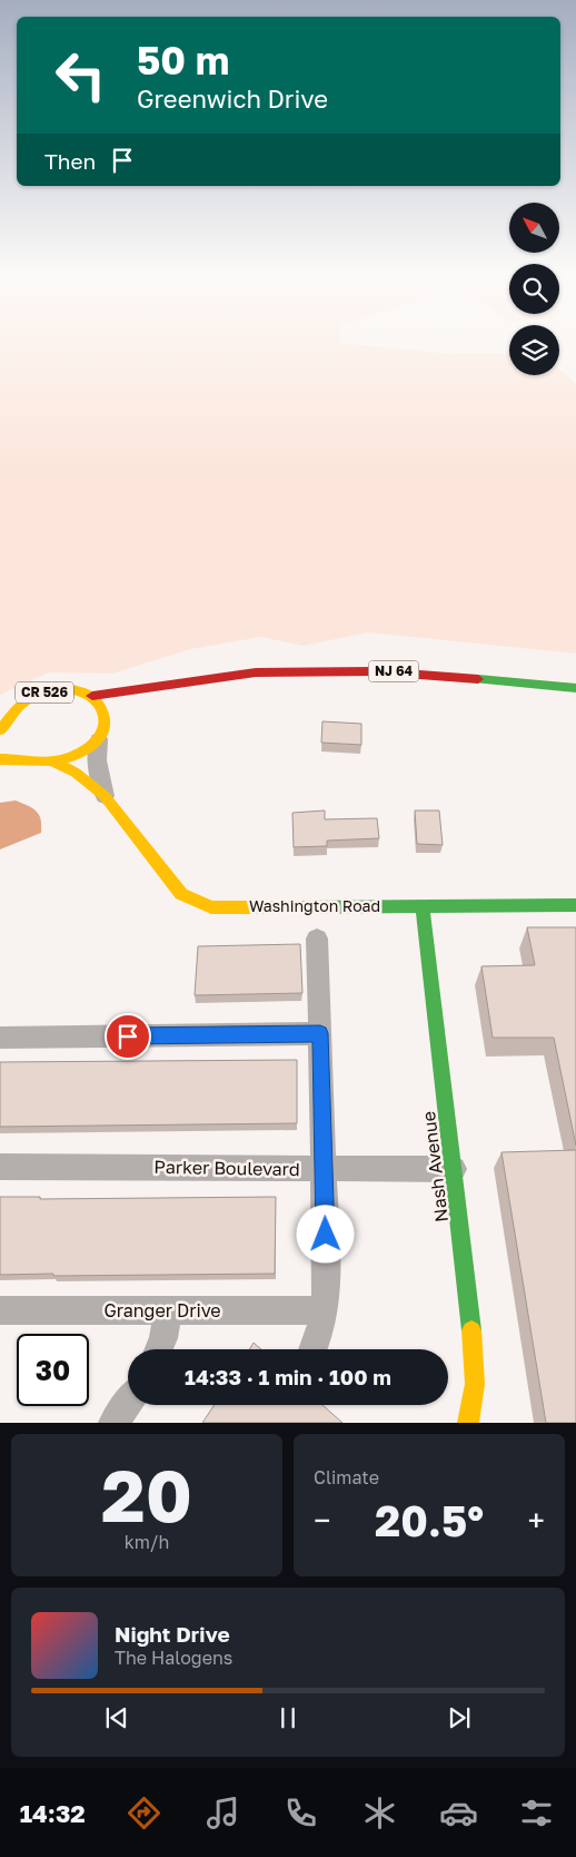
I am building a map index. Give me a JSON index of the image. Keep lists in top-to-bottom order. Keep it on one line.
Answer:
{"streets":{"main road":["NJ 64","CR 526","Washington Road","Nash Avenue"],"street":["Parker Boulevard","Granger Drive"]},"crossings":[["NJ 64","CR 526"],["NJ 64","Washington Road"],["CR 526","Washington Road"],["Washington Road","Nash Avenue"],["Nash Avenue","Parker Boulevard"]],"north":"top left","page":{"turn":["50 m","Greenwich Drive"],"then":"Then","limit":"30","trip":"14:33 · 1 min · 100 m","tile":[["20","km/h"],"Climate"],"heat":["−","20.5°","+"],"song":["Night Drive","The Halogens"],"tabs":"14:32"}}
